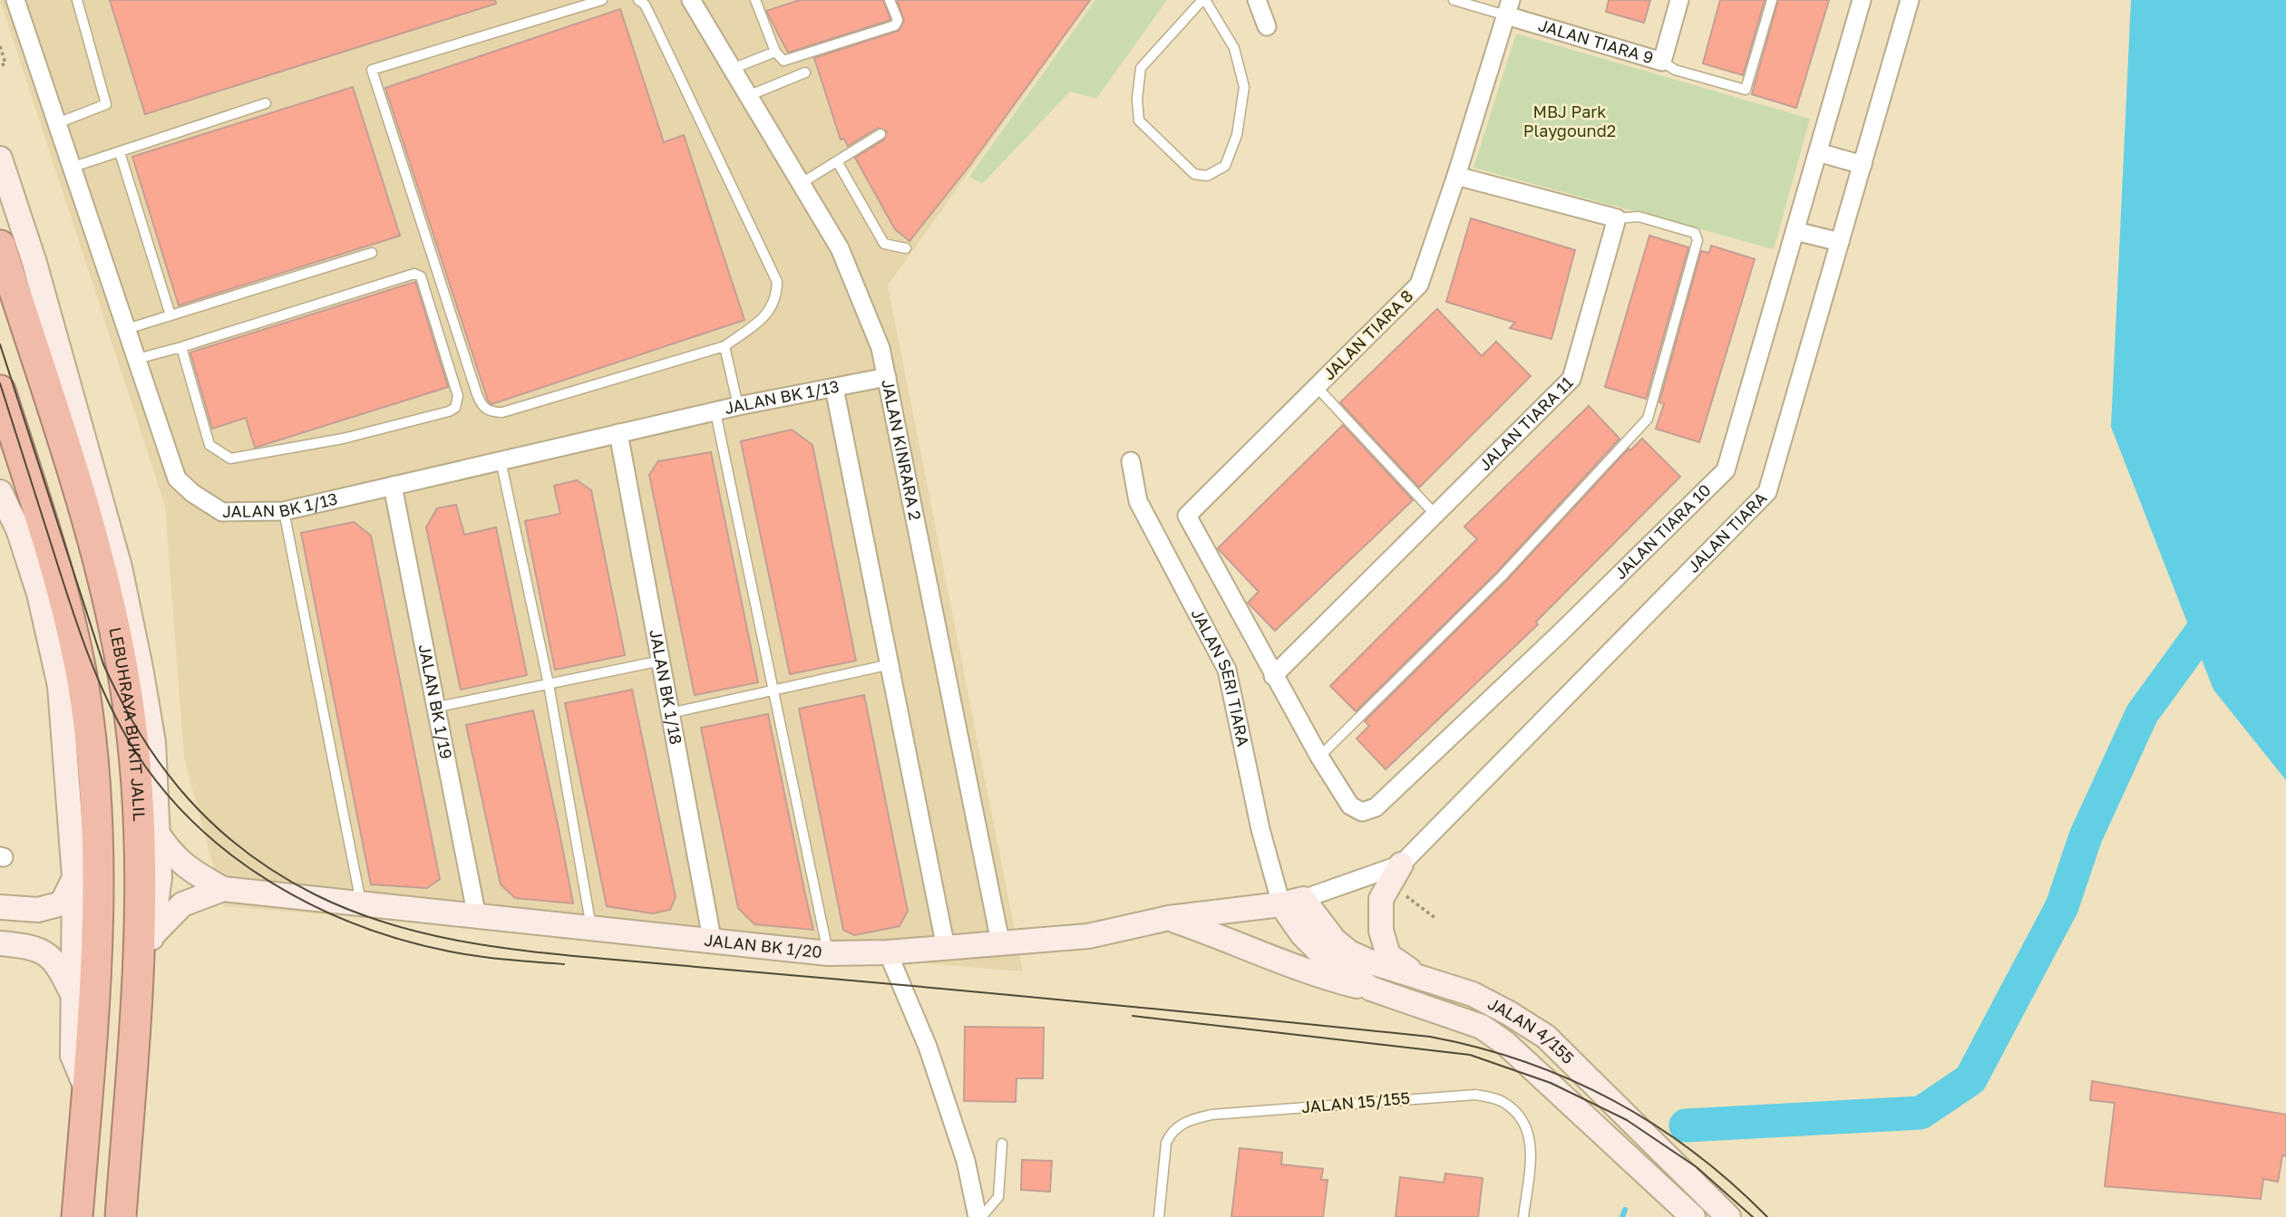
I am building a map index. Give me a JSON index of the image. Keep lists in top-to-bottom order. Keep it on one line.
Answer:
{"streets":{"highway":["LEBUHRAYA BUKIT JALIL"],"street":["JALAN TIARA 9","JALAN TIARA 8","JALAN BK 1/13","JALAN TIARA 11","JALAN KINRARA 2","JALAN TIARA 10","JALAN TIARA","JALAN SERI TIARA","JALAN BK 1/18","JALAN BK 1/19","JALAN BK 1/20","JALAN 4/155"],"lane":["JALAN 15/155"]},"crossings":[["JALAN TIARA 9","JALAN TIARA 8"],["JALAN TIARA 8","JALAN TIARA 10"],["JALAN BK 1/13","JALAN KINRARA 2"],["JALAN BK 1/13","JALAN BK 1/18"],["JALAN BK 1/13","JALAN BK 1/19"],["JALAN TIARA 11","JALAN TIARA 10"],["JALAN KINRARA 2","JALAN BK 1/20"],["JALAN TIARA","JALAN SERI TIARA"],["JALAN TIARA","JALAN BK 1/20"],["JALAN TIARA","JALAN 4/155"],["JALAN SERI TIARA","JALAN BK 1/20"],["JALAN SERI TIARA","JALAN 4/155"],["JALAN BK 1/18","JALAN BK 1/20"],["JALAN BK 1/19","JALAN BK 1/20"],["JALAN BK 1/20","JALAN 4/155"]],"parks":["MBJ Park Playgound2"]}
